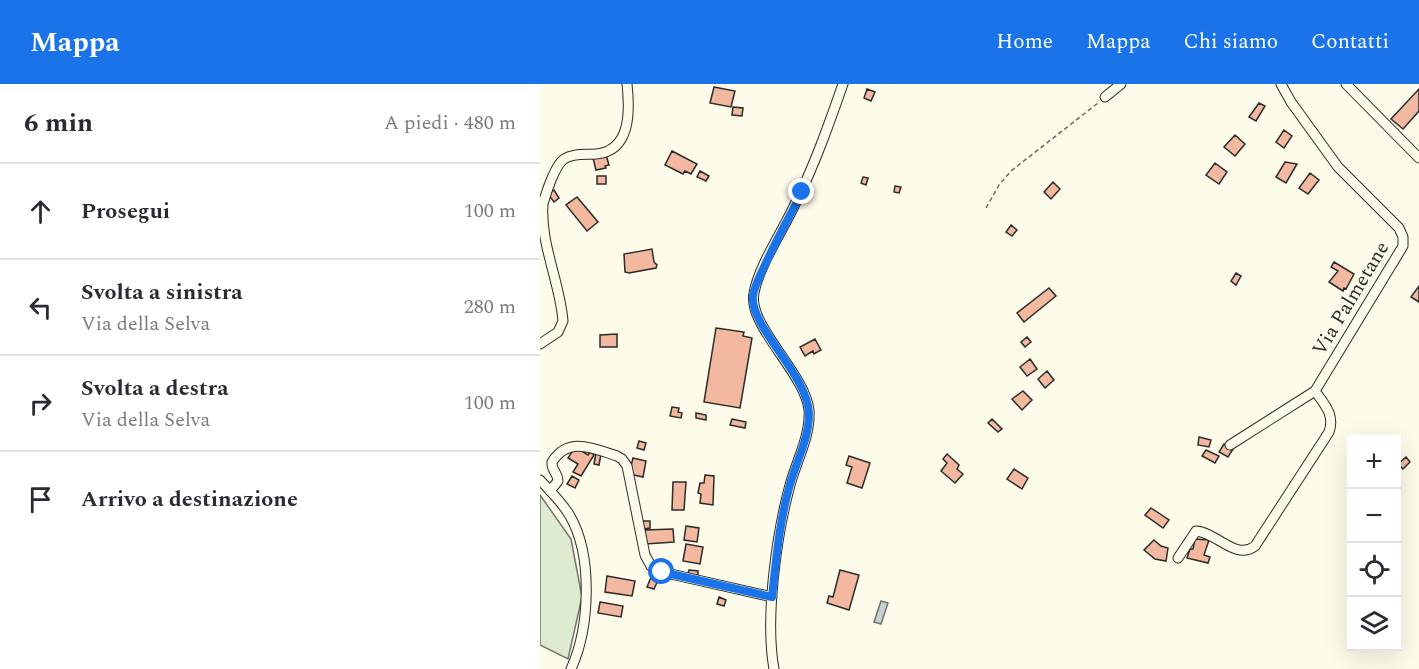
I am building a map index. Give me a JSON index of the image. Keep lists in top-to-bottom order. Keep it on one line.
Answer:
{"streets":{"street":["Via Palmetane"]},"page":{"header":"Mappa","nav":["Home","Mappa","Chi siamo","Contatti"],"heading":["6 min","A piedi · 480 m"],"list":[["Prosegui","100 m"],["Svolta a sinistra","Via della Selva","280 m"],["Svolta a destra","Via della Selva","100 m"],"Arrivo a destinazione"],"map_buttons":["+","−"]}}
